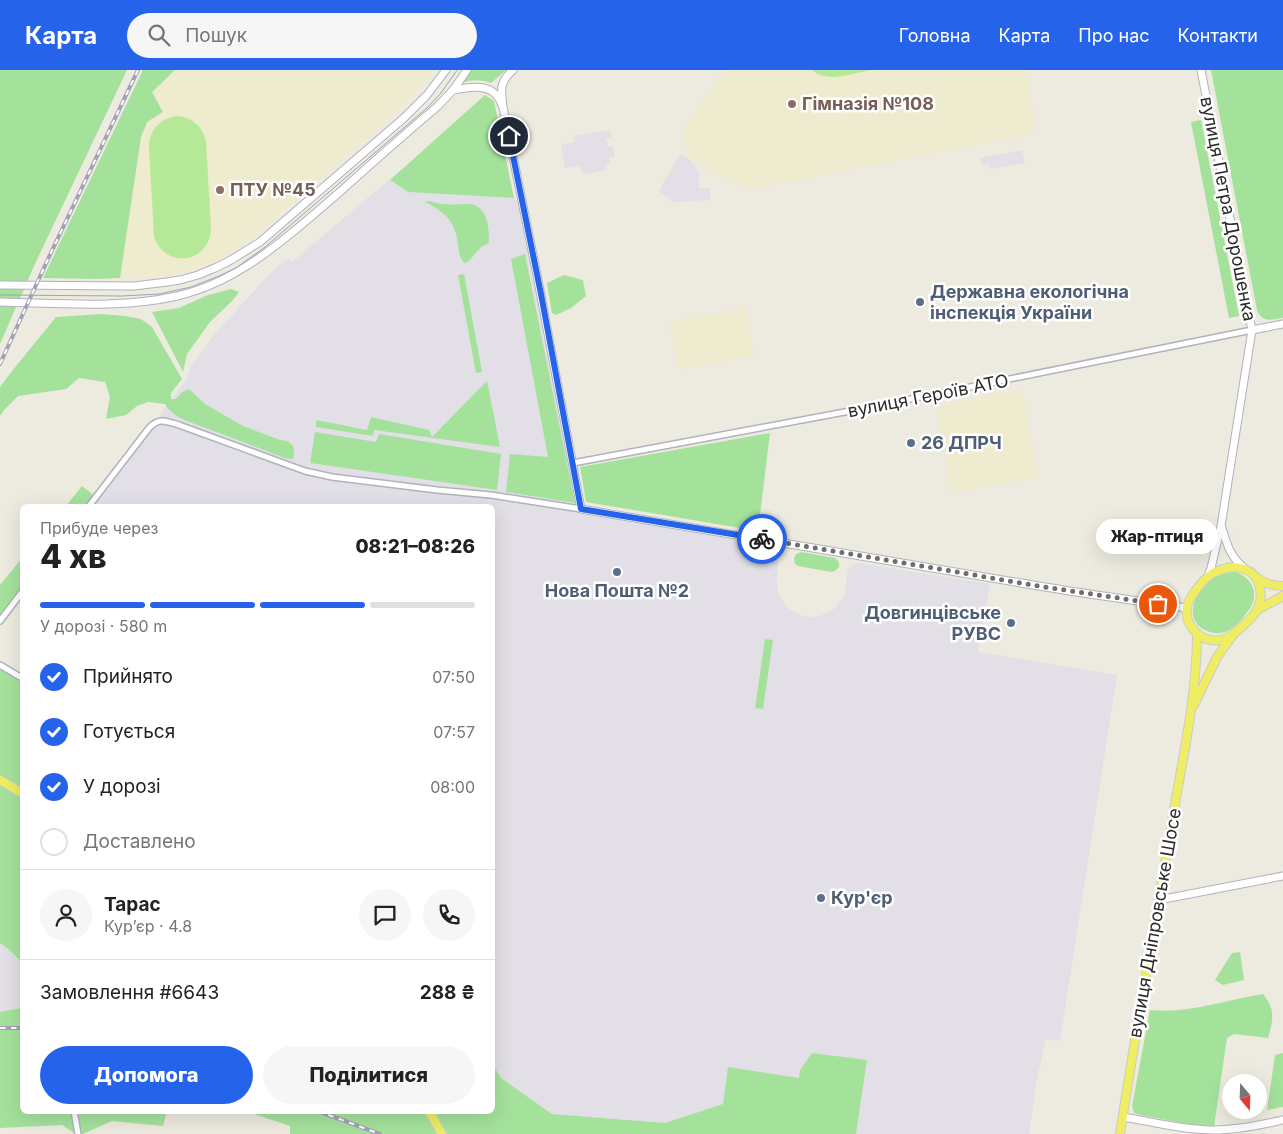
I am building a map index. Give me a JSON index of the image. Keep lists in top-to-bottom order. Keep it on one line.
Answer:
{"streets":{"main road":["вулиця Петра Дорошенка","вулиця Героїв АТО","вулиця Дніпровське Шосе"]},"crossings":[["вулиця Петра Дорошенка","вулиця Героїв АТО"]],"places":["Гімназія №108","ПТУ №45","Державна екологічна інспекція України","26 ДПРЧ","Нова Пошта №2","Жар-птиця","Довгинцівське РУВС","Кур'єр"],"north":"bottom","page":{"header":"Карта","search":"Пошук","nav":["Головна","Карта","Про нас","Контакти"],"heading":["4 хв","Прибуде через","08:21–08:26"],"panel":["Тарас","Кур’єр · 4.8","Замовлення #6643","288 ₴"],"bubble":"Жар-птиця","bar":"У дорозі · 580 m","list":[["Прийнято","07:50"],["Готується","07:57"],["У дорозі","08:00"],"Доставлено"],"buttons":["Допомога","Поділитися"]}}
